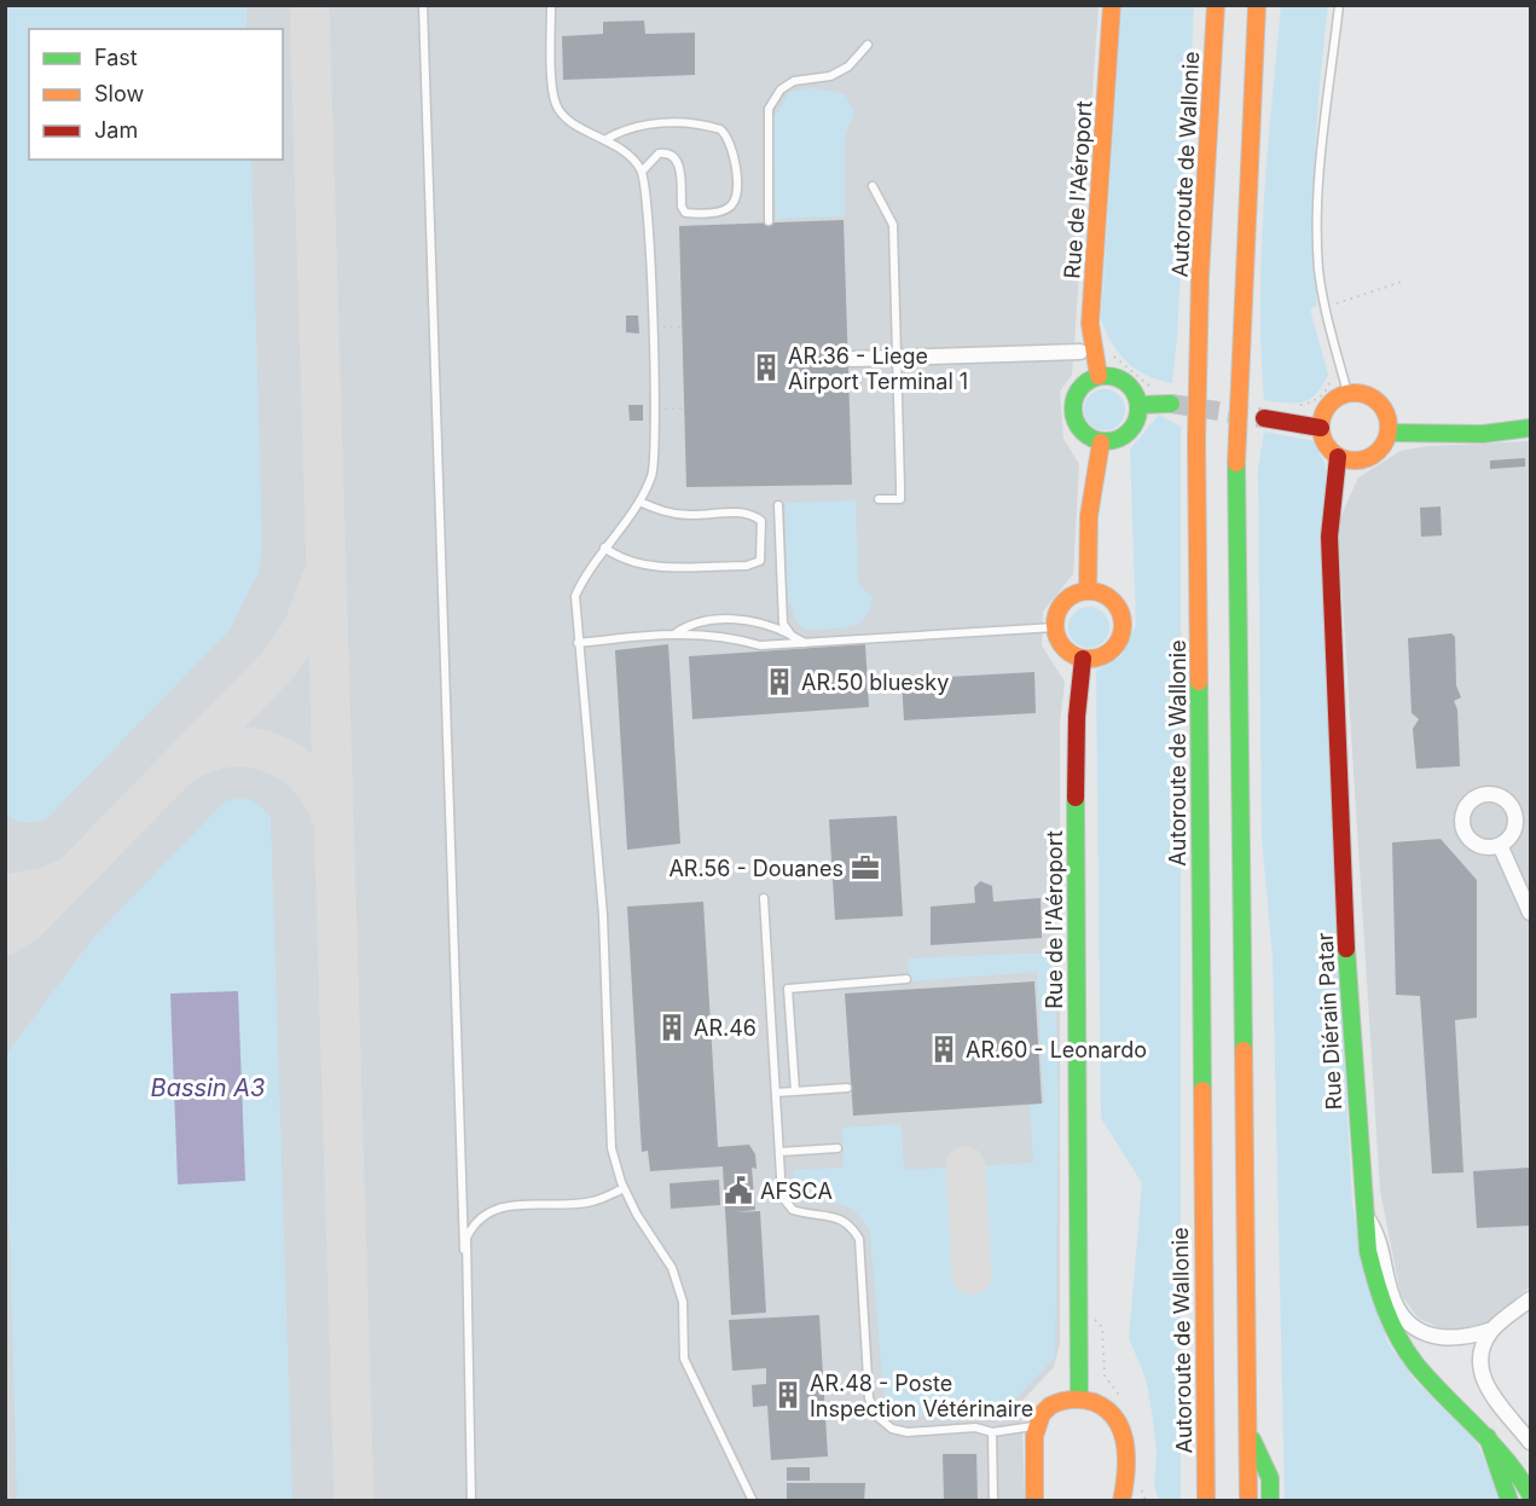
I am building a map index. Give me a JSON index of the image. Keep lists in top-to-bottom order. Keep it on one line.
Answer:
{"streets":{"main road":["Autoroute de Wallonie","Rue de l'Aéroport","Rue Diérain Patar"]},"water":["Bassin A3"],"places":{"building":["AR.36 - Liege Airport Terminal 1","AR.50 bluesky","AR.46","AR.60 - Leonardo","AR.48 - Poste Inspection Vétérinaire"],"office":["AR.56 - Douanes"],"public building":["AFSCA"]},"legend":["Fast","Slow","Jam"]}
